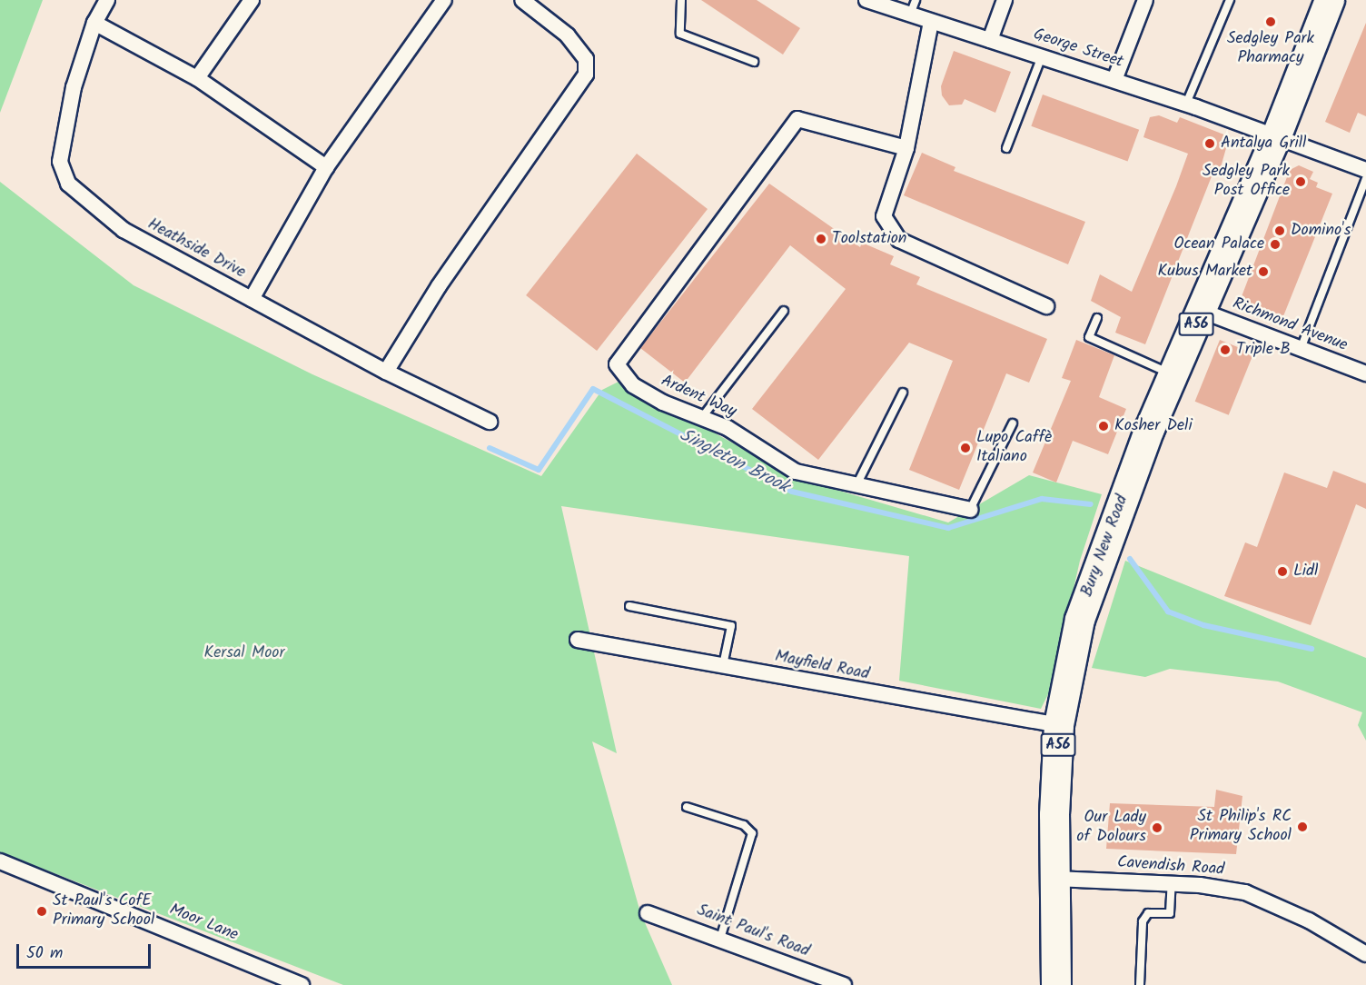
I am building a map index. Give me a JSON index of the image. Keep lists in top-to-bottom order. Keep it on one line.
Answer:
{"streets":{"highway":["A56","Bury New Road"],"street":["George Street","Heathside Drive","Richmond Avenue","Ardent Way","Mayfield Road","Cavendish Road","Moor Lane","Saint Paul's Road"]},"crossings":[["George Street","Bury New Road"],["Richmond Avenue","Bury New Road"],["Bury New Road","Mayfield Road"],["Bury New Road","Cavendish Road"]],"water":["Singleton Brook"],"parks":["Kersal Moor"],"places":["Sedgley Park Pharmacy","Antalya Grill","Sedgley Park Post Office","Domino's","Toolstation","Ocean Palace","Kubus Market","Triple B","Kosher Deli","Lupo Caffè Italiano","Lidl","St Philip's RC Primary School","Our Lady of Dolours","St Paul's CofE Primary School"],"scale_bar":"50 m"}
